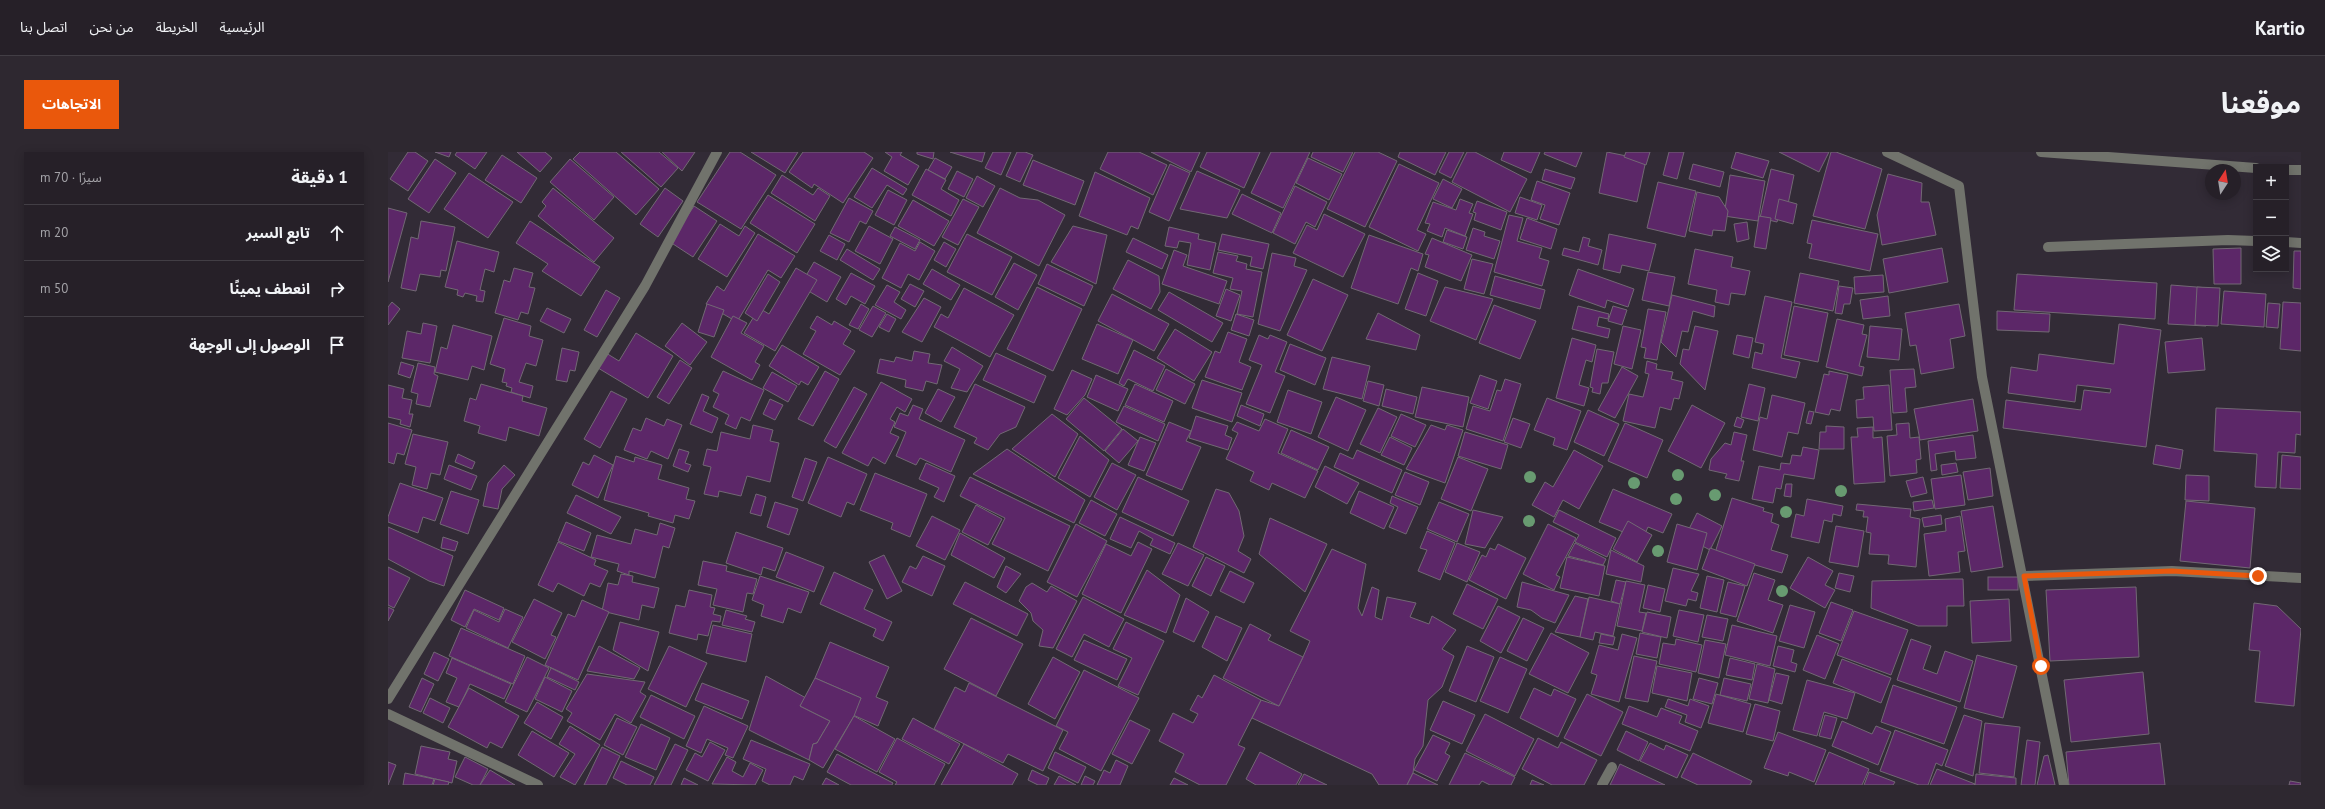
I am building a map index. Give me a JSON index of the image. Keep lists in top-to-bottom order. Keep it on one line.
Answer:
{"north":"top","page":{"header":"Kartio","nav":["الرئيسية","الخريطة","من نحن","اتصل بنا"],"title":"موقعنا","buttons":"الاتجاهات","heading":["1 دقيقة","سيرًا · 70 m"],"map_buttons":["+","−"],"list":[["تابع السير","20 m"],["انعطف يمينًا","50 m"],"الوصول إلى الوجهة"]}}
